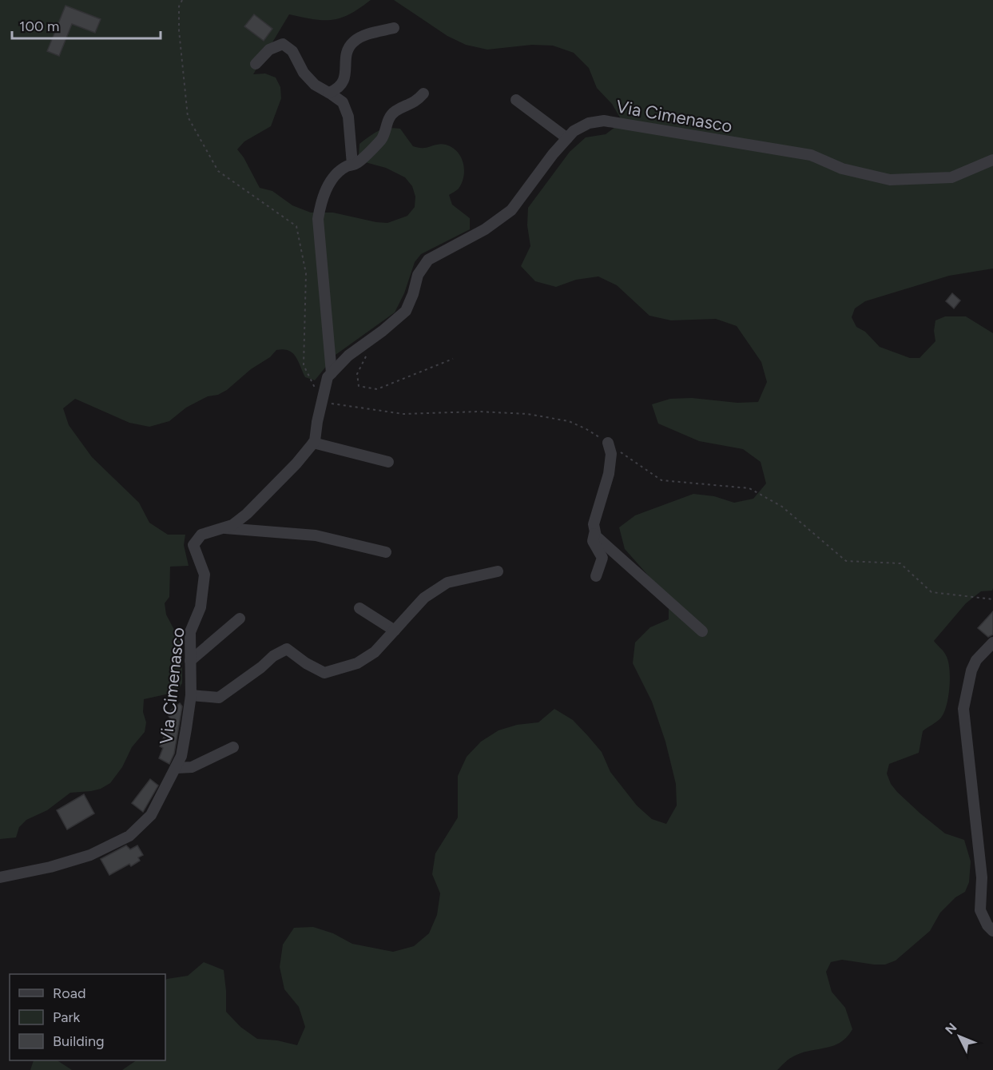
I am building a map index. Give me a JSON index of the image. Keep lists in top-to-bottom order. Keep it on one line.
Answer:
{"streets":{"street":["Via Cimenasco"]},"legend":["Road","Park","Building"],"scale_bar":"100 m","north":"top left"}
